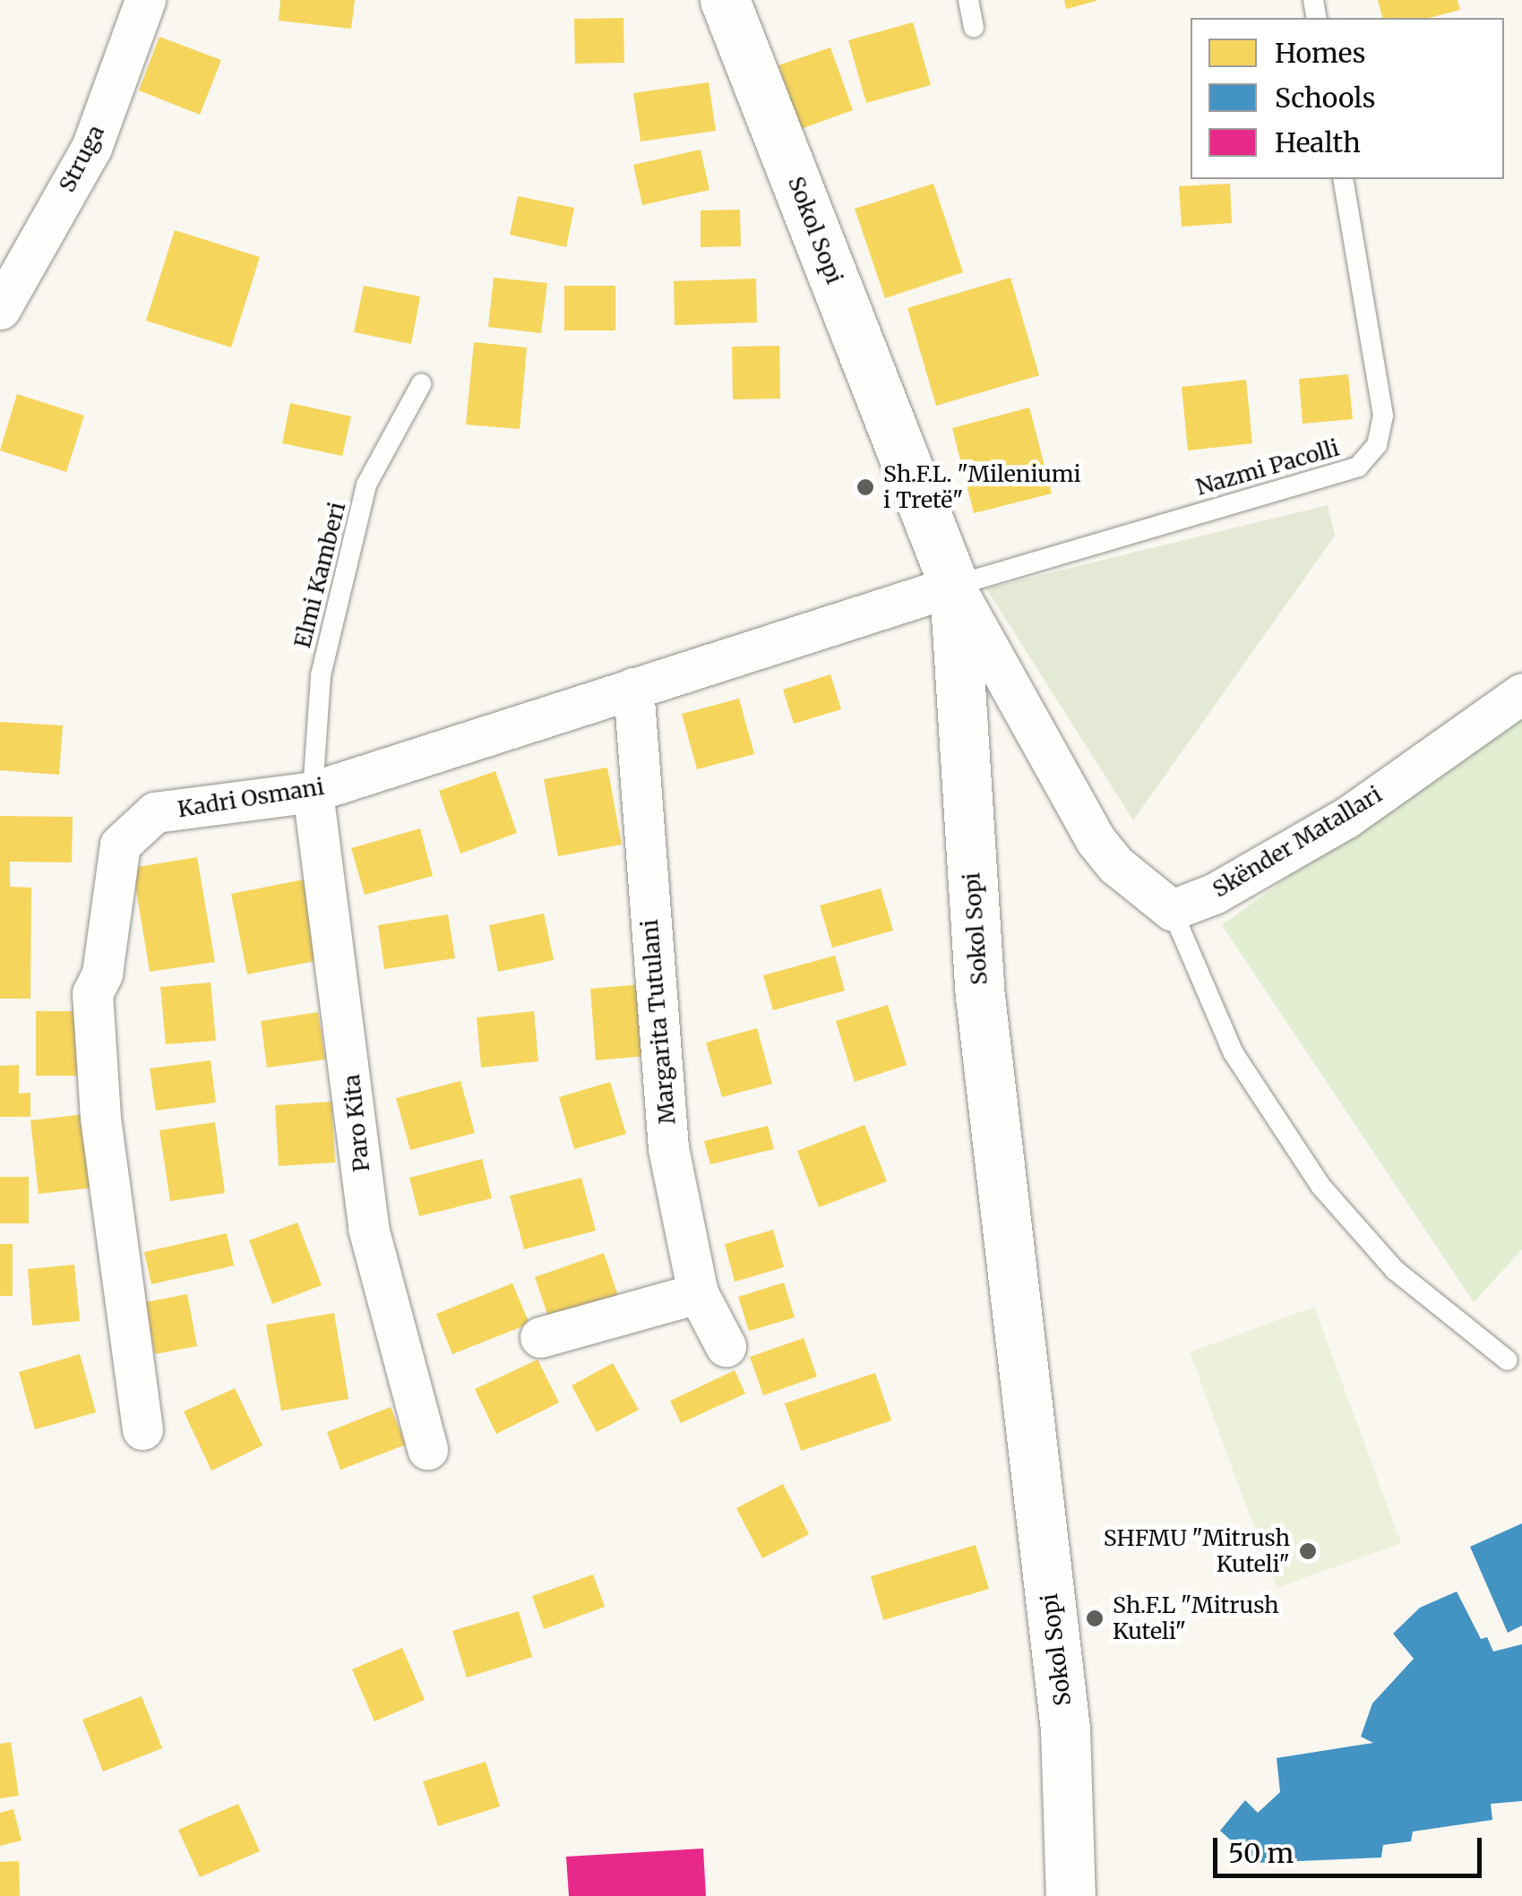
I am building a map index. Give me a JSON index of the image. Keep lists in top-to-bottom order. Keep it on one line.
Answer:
{"streets":{"street":["Struga","Sokol Sopi","Kadri Osmani","Skënder Matallari","Margarita Tutulani","Paro Kita"],"lane":["Nazmi Pacolli","Elmi Kamberi"]},"crossings":[["Sokol Sopi","Nazmi Pacolli"],["Sokol Sopi","Kadri Osmani"],["Nazmi Pacolli","Kadri Osmani"],["Elmi Kamberi","Kadri Osmani"],["Elmi Kamberi","Paro Kita"],["Kadri Osmani","Margarita Tutulani"],["Kadri Osmani","Paro Kita"]],"places":["Sh.F.L. \"Mileniumi i Tretë\"","SHFMU \"Mitrush Kuteli\"","Sh.F.L \"Mitrush Kuteli\""],"legend":["Homes","Schools","Health"],"scale_bar":"50 m"}
